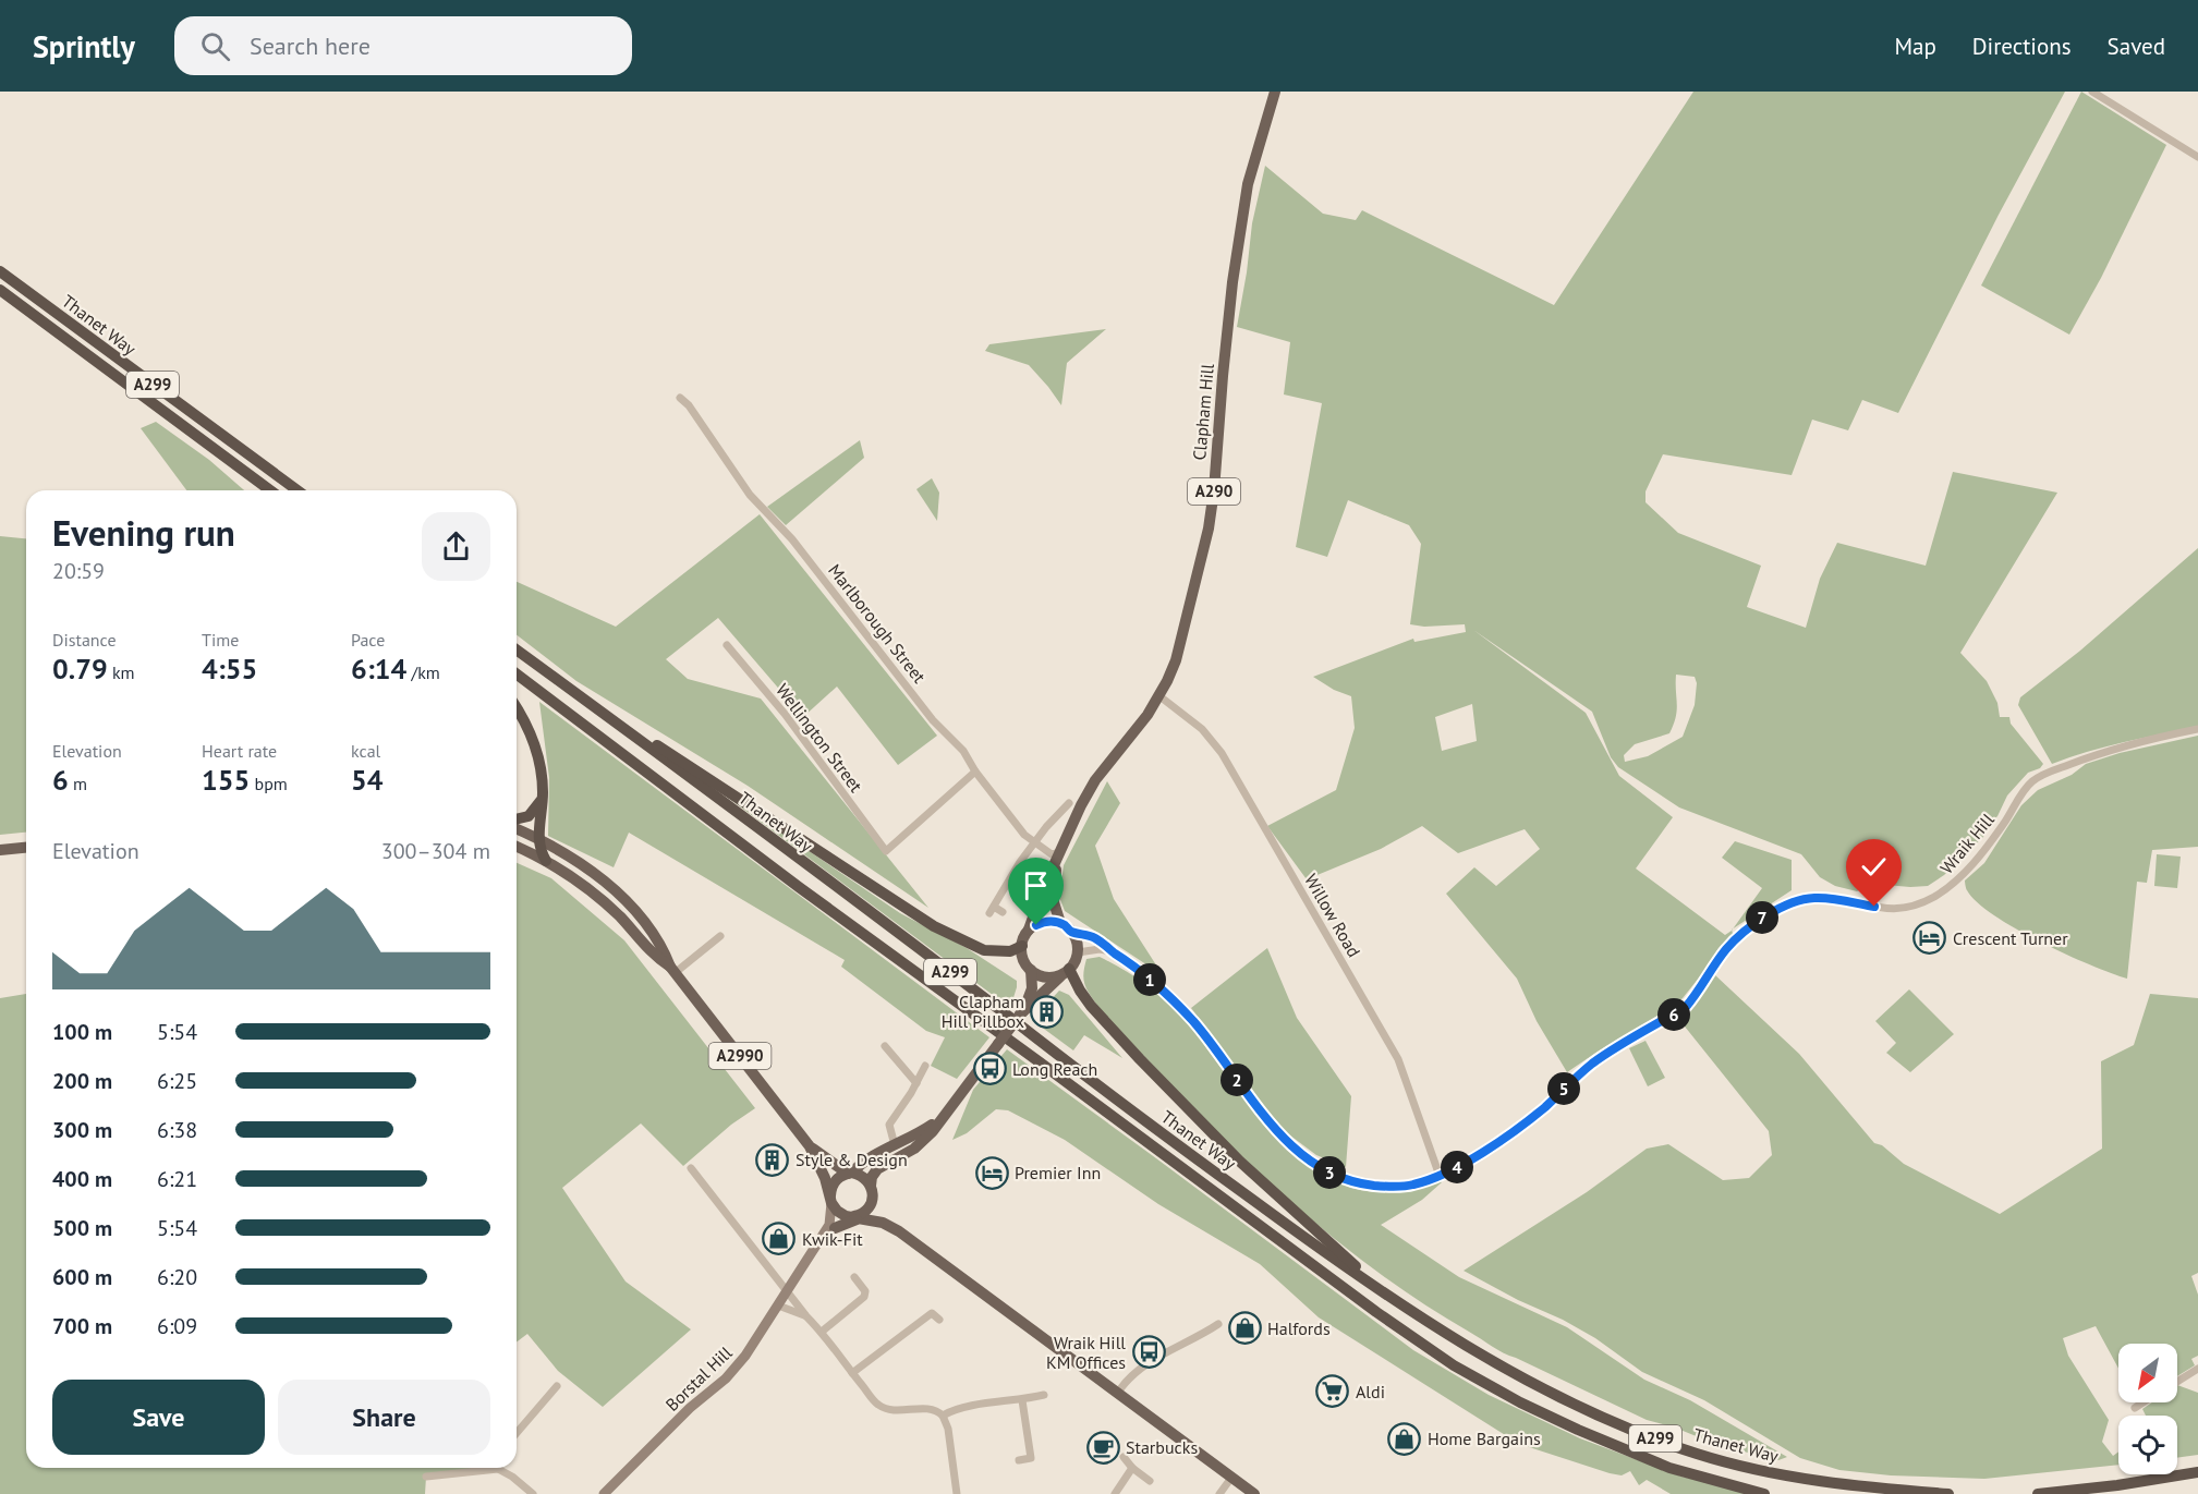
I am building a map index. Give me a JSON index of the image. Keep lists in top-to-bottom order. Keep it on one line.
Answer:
{"streets":{"highway":["Thanet Way","A299"],"main road":["Clapham Hill","A290","A2990","Borstal Hill"],"street":["Marlborough Street","Wellington Street","Wraik Hill","Willow Road"]},"crossings":[["Clapham Hill","A290"],["Clapham Hill","Marlborough Street"],["Clapham Hill","Wraik Hill"],["Clapham Hill","Willow Road"],["A290","Wraik Hill"],["Marlborough Street","Wellington Street"],["Wraik Hill","Willow Road"],["A2990","Borstal Hill"]],"places":{"hotel":["Crescent Turner","Premier Inn"],"building":["Clapham Hill Pillbox","Style & Design"],"bus stop":["Long Reach","Wraik Hill KM Offices"],"shop":["Kwik-Fit","Halfords","Home Bargains"],"supermarket":["Aldi"],"cafe":["Starbucks"]},"north":"bottom left","page":{"header":"Sprintly","search":"Search here","nav":["Map","Directions","Saved"],"heading":["Evening run","20:59"],"stats":[["Distance","0.79 km"],["Time","4:55"],["Pace","6:14 /km"],["Elevation","6 m"],["Heart rate","155 bpm"],["kcal","54"]],"chart":["Elevation","300–304 m"],"pins":["7","1","6","2","5","4","3"],"list":[{"name":"100 m","note":"5:54"},{"name":"200 m","note":"6:25"},{"name":"300 m","note":"6:38"},{"name":"400 m","note":"6:21"},{"name":"500 m","note":"5:54"},{"name":"600 m","note":"6:20"},{"name":"700 m","note":"6:09"}],"buttons":["Save","Share"]}}
